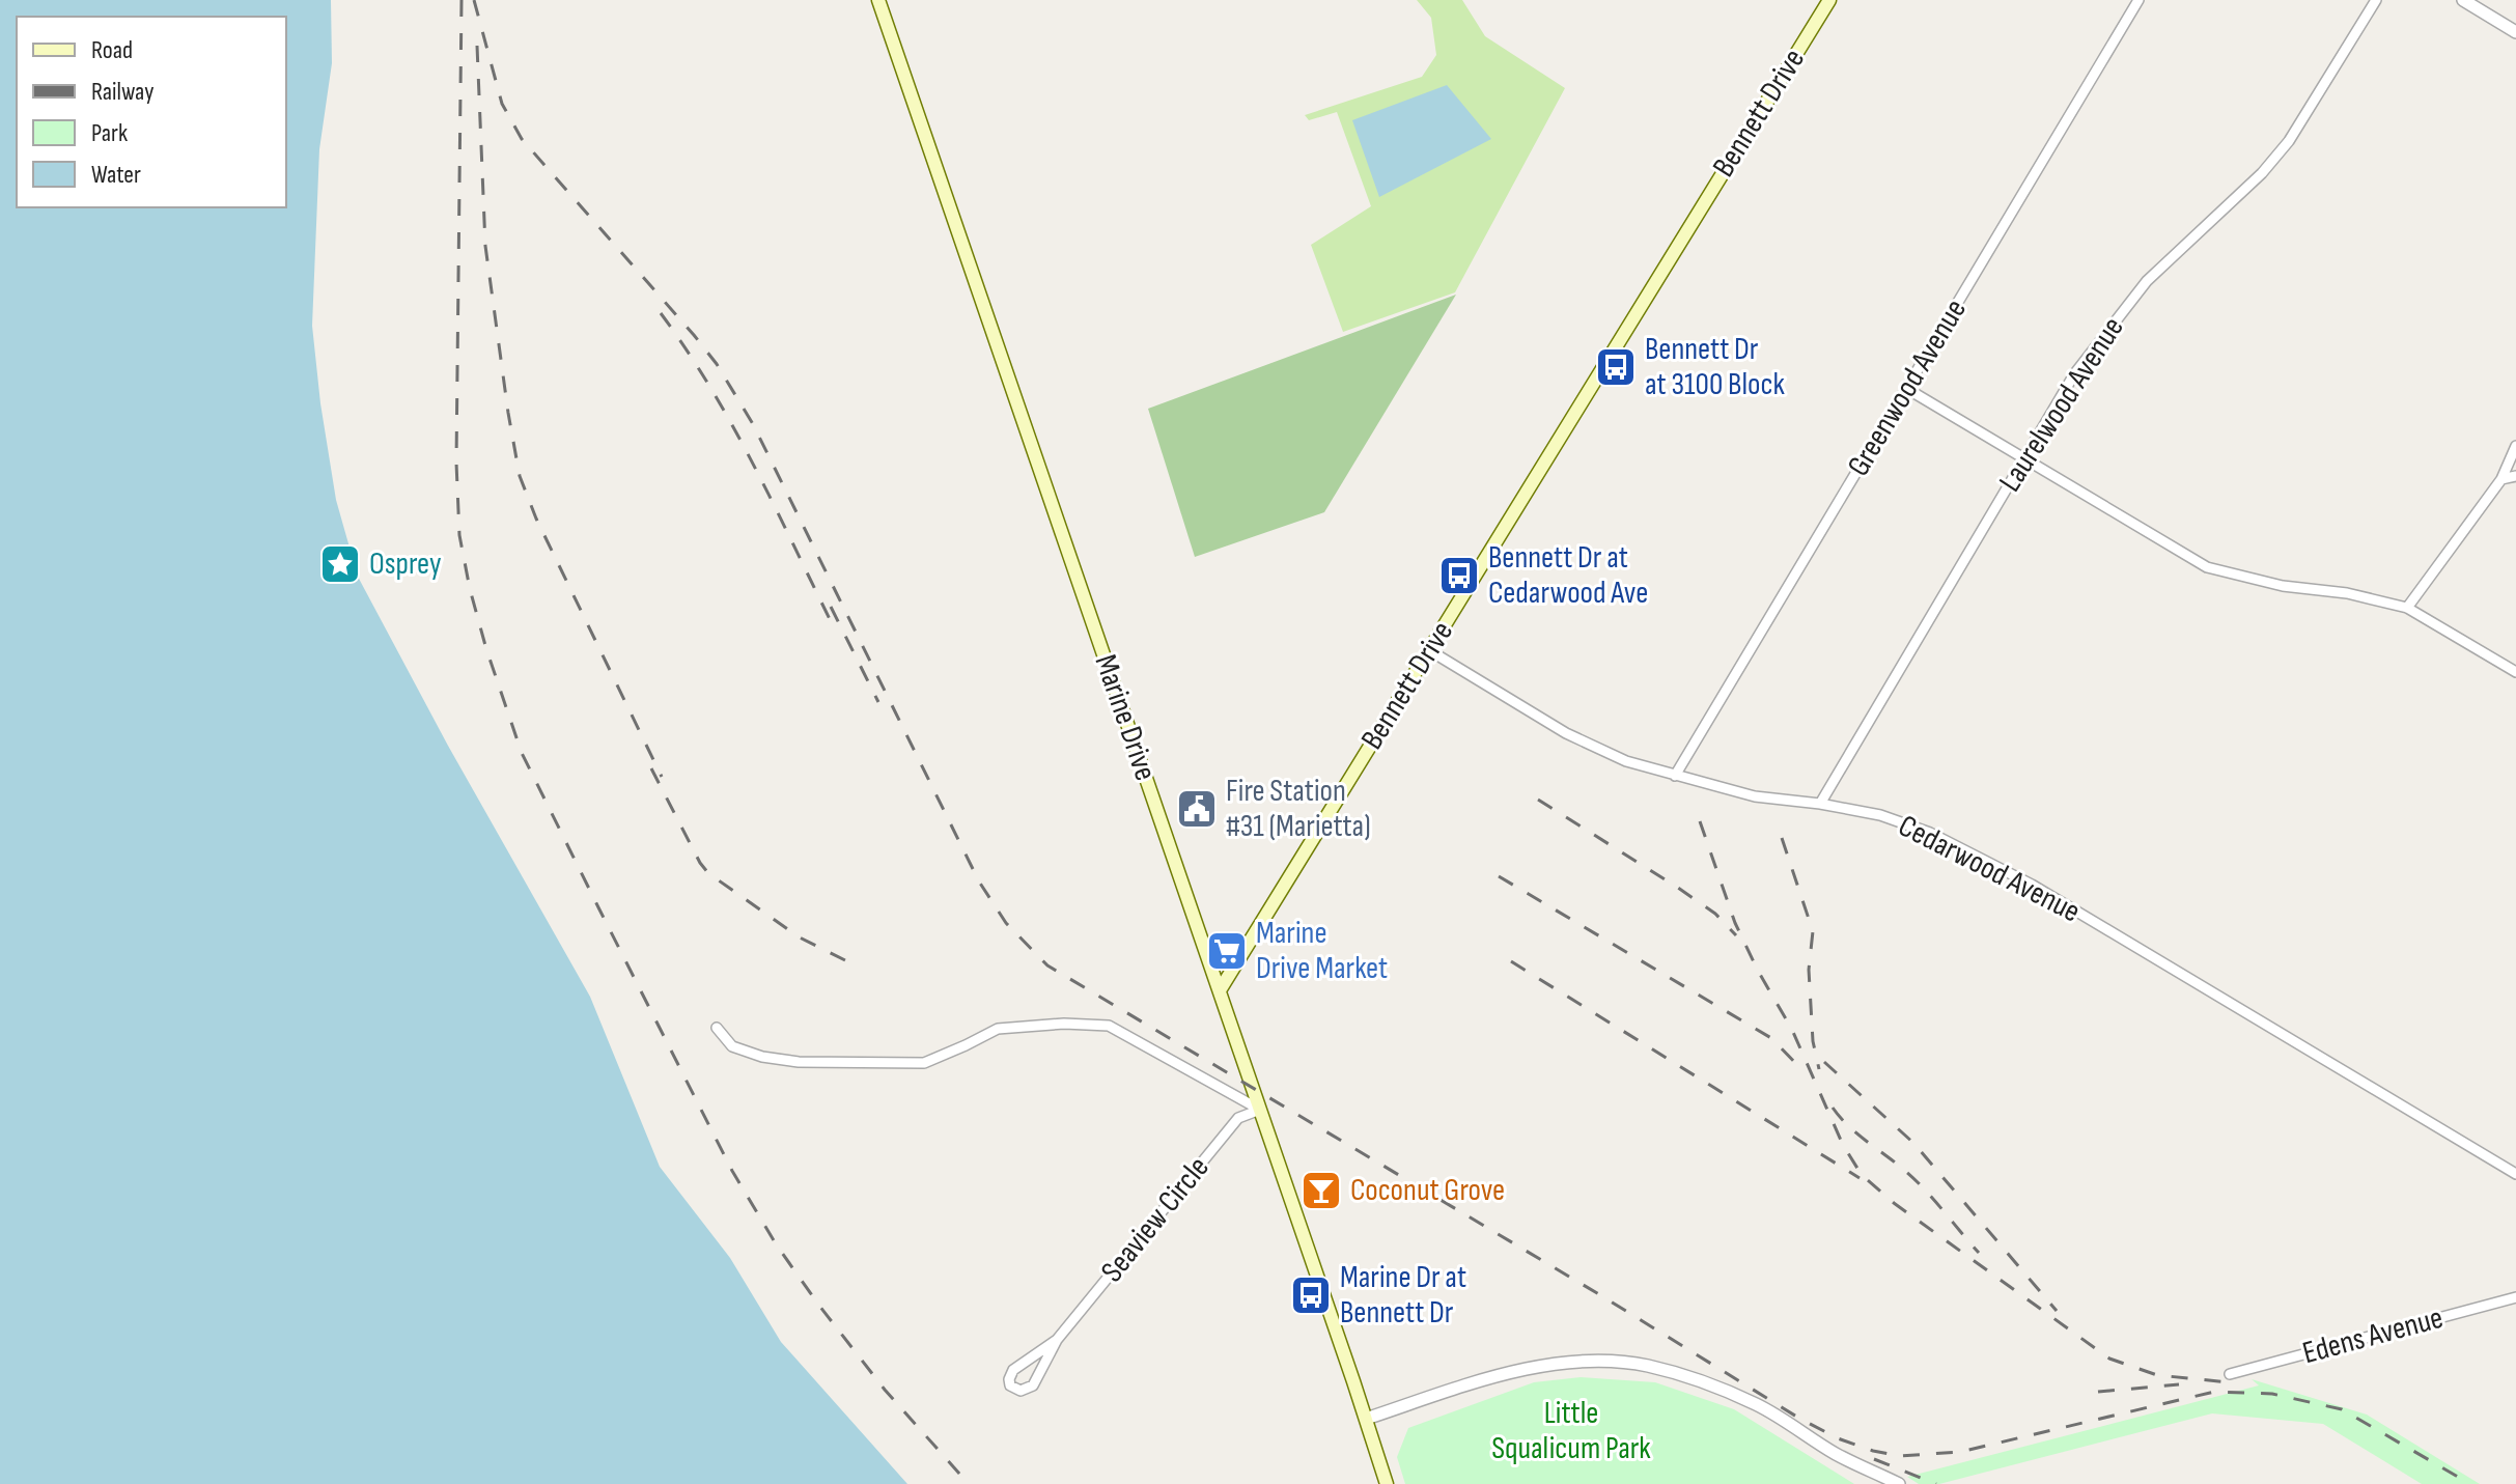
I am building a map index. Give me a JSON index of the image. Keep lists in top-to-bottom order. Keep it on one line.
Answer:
{"streets":{"main road":["Bennett Drive","Marine Drive"],"street":["Greenwood Avenue","Laurelwood Avenue","Cedarwood Avenue","Seaview Circle","Edens Avenue"]},"crossings":[["Bennett Drive","Marine Drive"],["Bennett Drive","Cedarwood Avenue"],["Greenwood Avenue","Cedarwood Avenue"],["Laurelwood Avenue","Cedarwood Avenue"],["Marine Drive","Seaview Circle"]],"parks":["Little Squalicum Park"],"places":{"bus stop":["Bennett Dr at 3100 Block","Bennett Dr at Cedarwood Ave","Marine Dr at Bennett Dr"],"place":["Osprey"],"public building":["Fire Station #31 (Marietta)"],"supermarket":["Marine Drive Market"],"bar":["Coconut Grove"]},"legend":["Road","Railway","Park","Water"]}
